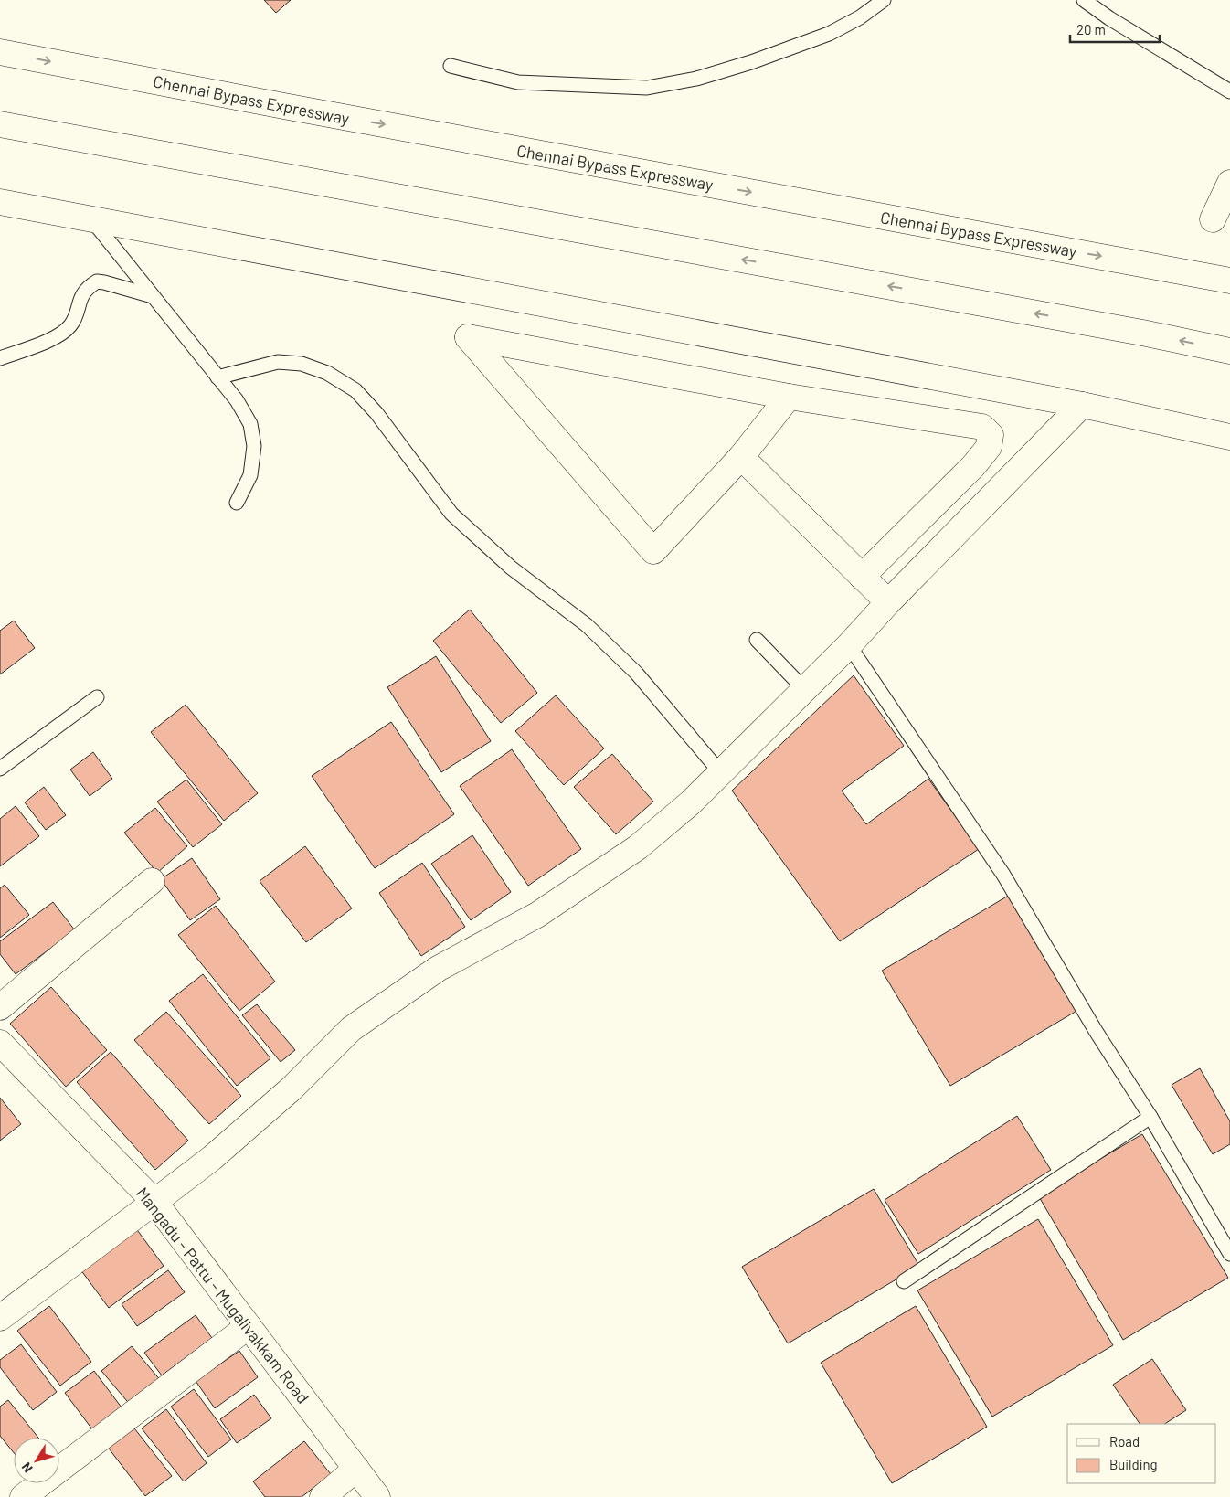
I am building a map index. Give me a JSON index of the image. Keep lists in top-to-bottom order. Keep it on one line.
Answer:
{"streets":{"main road":["Chennai Bypass Expressway","Mangadu - Pattu - Mugalivakkam Road"]},"legend":["Road","Building"],"scale_bar":"20 m","north":"bottom left"}
